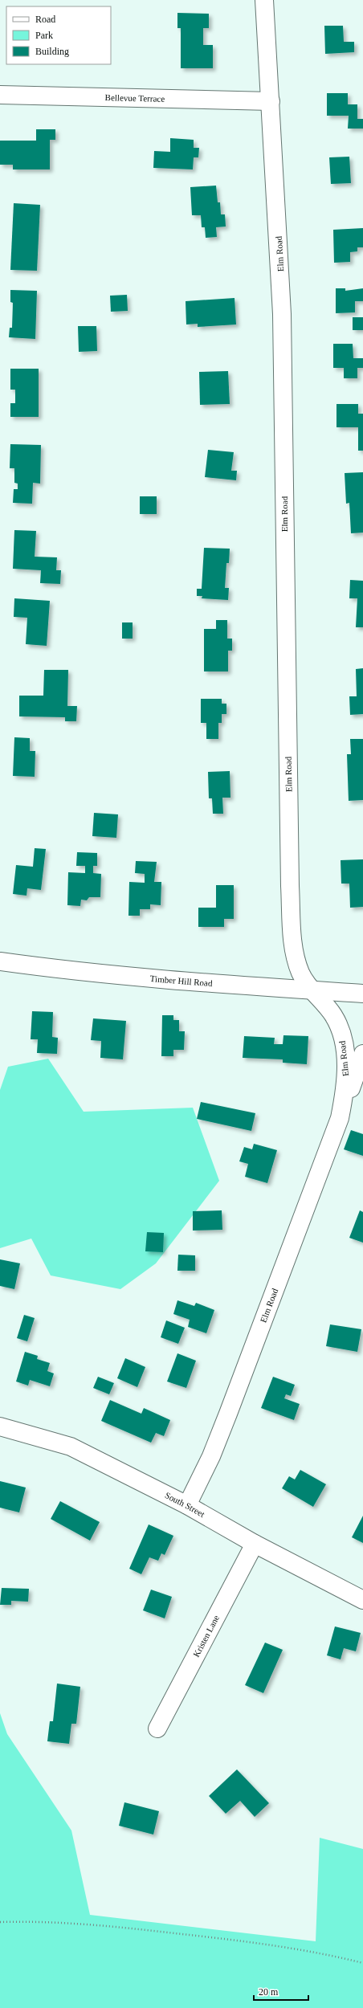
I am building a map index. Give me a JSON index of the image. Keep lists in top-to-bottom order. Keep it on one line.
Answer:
{"streets":{"street":["Bellevue Terrace","Elm Road","Timber Hill Road","South Street","Kristen Lane"]},"crossings":[["Bellevue Terrace","Elm Road"],["Elm Road","Timber Hill Road"],["Elm Road","South Street"],["South Street","Kristen Lane"]],"legend":["Road","Park","Building"],"scale_bar":"20 m"}
